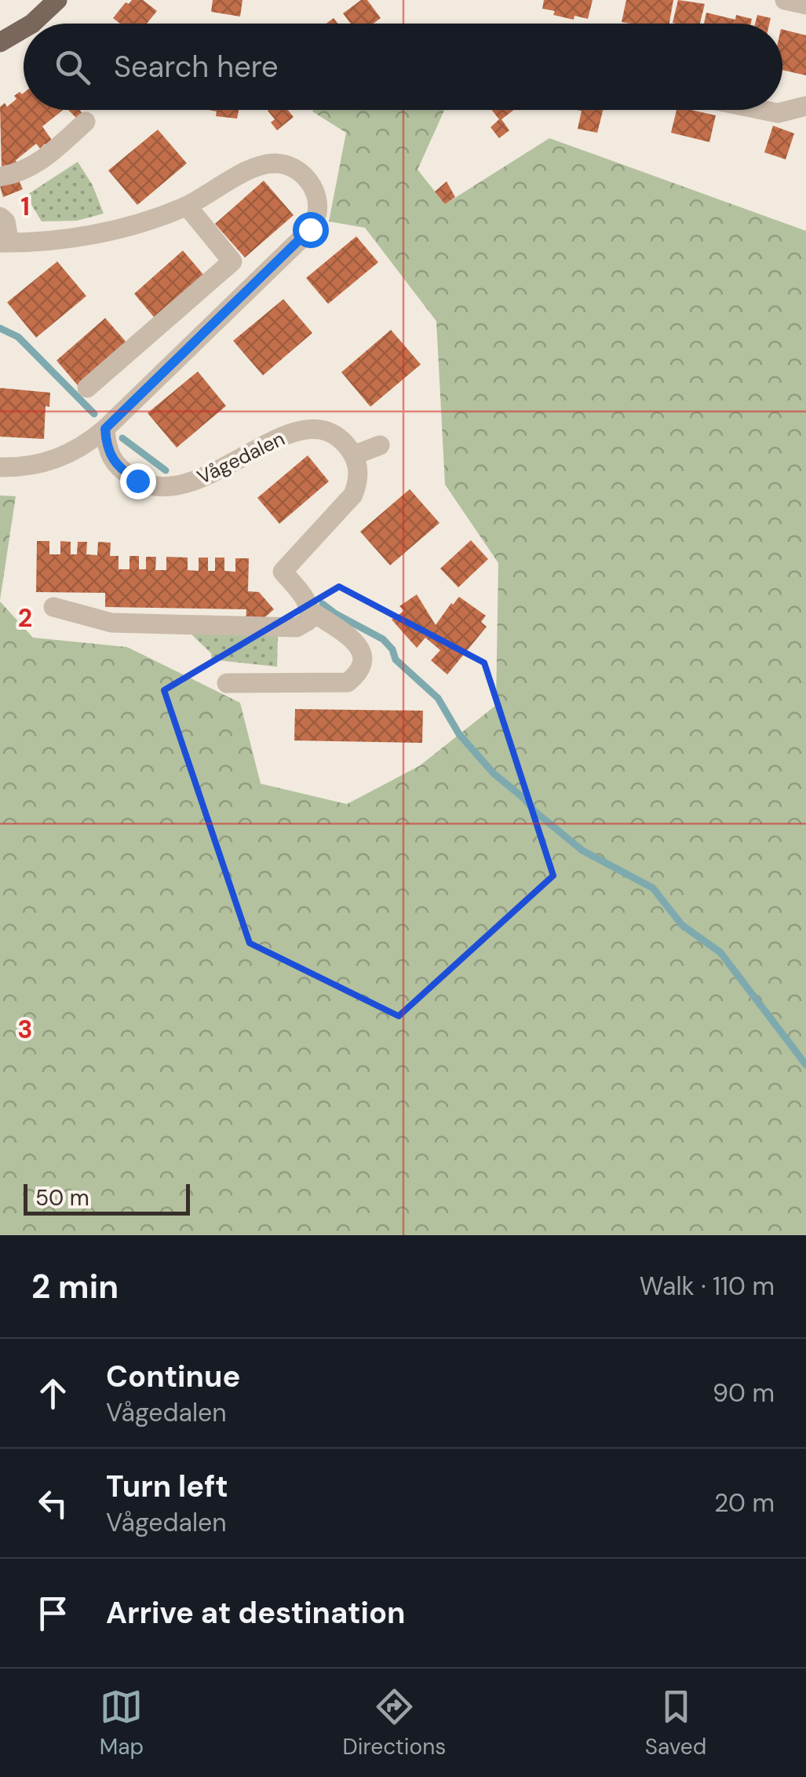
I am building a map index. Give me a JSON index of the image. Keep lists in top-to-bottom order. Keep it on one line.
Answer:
{"streets":{"street":["Vågedalen"]},"scale_bar":"50 m","page":{"search":"Search here","scale":"50 m","heading":["2 min","Walk · 110 m"],"list":[["Continue","Vågedalen","90 m"],["Turn left","Vågedalen","20 m"],"Arrive at destination"],"nav":["Map","Directions","Saved"]},"grid":{"rows":["1","2","3"]}}
